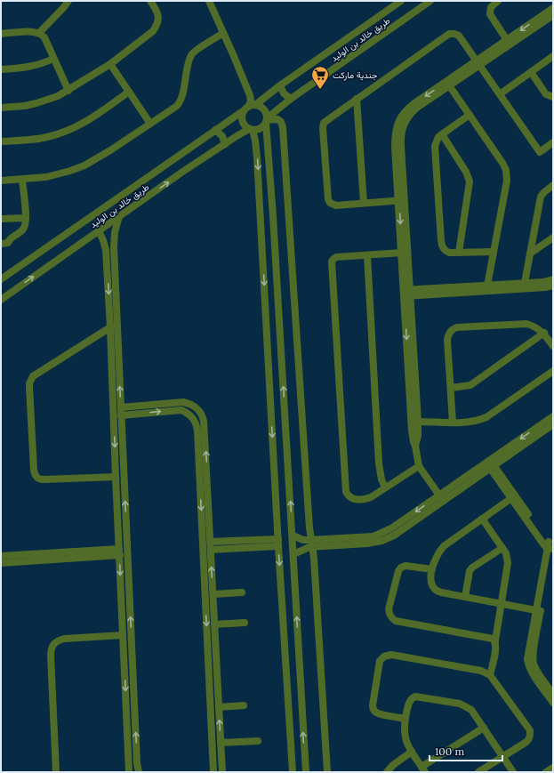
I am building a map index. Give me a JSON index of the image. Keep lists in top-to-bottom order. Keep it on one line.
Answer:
{"streets":{"street":["طريق خالد بن الوليد"]},"places":{"supermarket":["جندية ماركت"]},"scale_bar":"100 m"}
